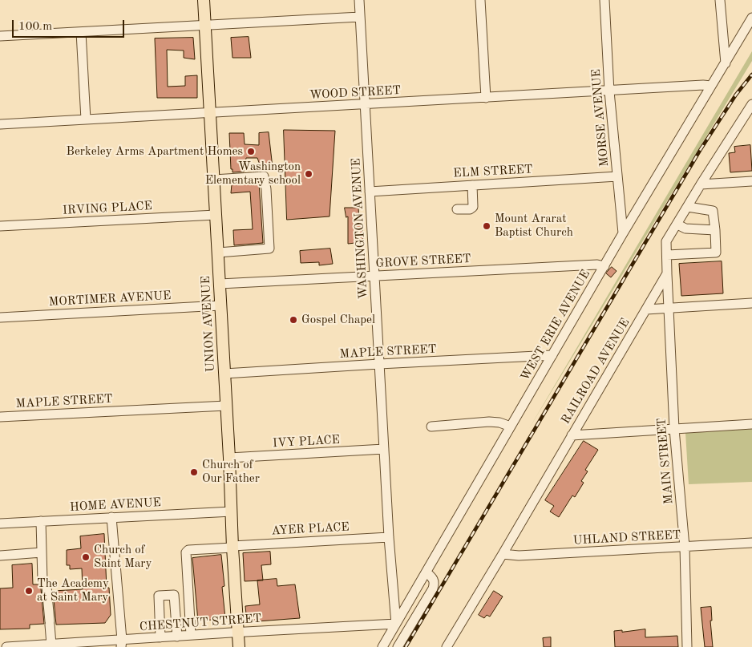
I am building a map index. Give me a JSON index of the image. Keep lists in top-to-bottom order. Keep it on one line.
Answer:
{"streets":{"main road":["UNION AVENUE"],"street":["WOOD STREET","MORSE AVENUE","ELM STREET","IRVING PLACE","WASHINGTON AVENUE","GROVE STREET","MORTIMER AVENUE","WEST ERIE AVENUE","MAPLE STREET","RAILROAD AVENUE","IVY PLACE","MAIN STREET","HOME AVENUE","AYER PLACE","UHLAND STREET","CHESTNUT STREET"]},"crossings":[["WOOD STREET","MORSE AVENUE"],["WOOD STREET","WASHINGTON AVENUE"],["WOOD STREET","UNION AVENUE"],["WOOD STREET","WEST ERIE AVENUE"],["MORSE AVENUE","ELM STREET"],["MORSE AVENUE","WEST ERIE AVENUE"],["ELM STREET","WASHINGTON AVENUE"],["IRVING PLACE","UNION AVENUE"],["WASHINGTON AVENUE","GROVE STREET"],["WASHINGTON AVENUE","WEST ERIE AVENUE"],["WASHINGTON AVENUE","MAPLE STREET"],["WASHINGTON AVENUE","IVY PLACE"],["WASHINGTON AVENUE","AYER PLACE"],["WASHINGTON AVENUE","CHESTNUT STREET"],["GROVE STREET","UNION AVENUE"],["GROVE STREET","WEST ERIE AVENUE"],["MORTIMER AVENUE","UNION AVENUE"],["UNION AVENUE","MAPLE STREET"],["UNION AVENUE","IVY PLACE"],["UNION AVENUE","HOME AVENUE"],["UNION AVENUE","AYER PLACE"],["UNION AVENUE","CHESTNUT STREET"],["WEST ERIE AVENUE","MAPLE STREET"],["WEST ERIE AVENUE","CHESTNUT STREET"],["RAILROAD AVENUE","MAIN STREET"],["RAILROAD AVENUE","UHLAND STREET"],["MAIN STREET","UHLAND STREET"],["AYER PLACE","CHESTNUT STREET"]],"places":["Berkeley Arms Apartment Homes","Washington Elementary school","Mount Ararat Baptist Church","Gospel Chapel","Church of Our Father","Church of Saint Mary","The Academy at Saint Mary"],"scale_bar":"100 m"}
